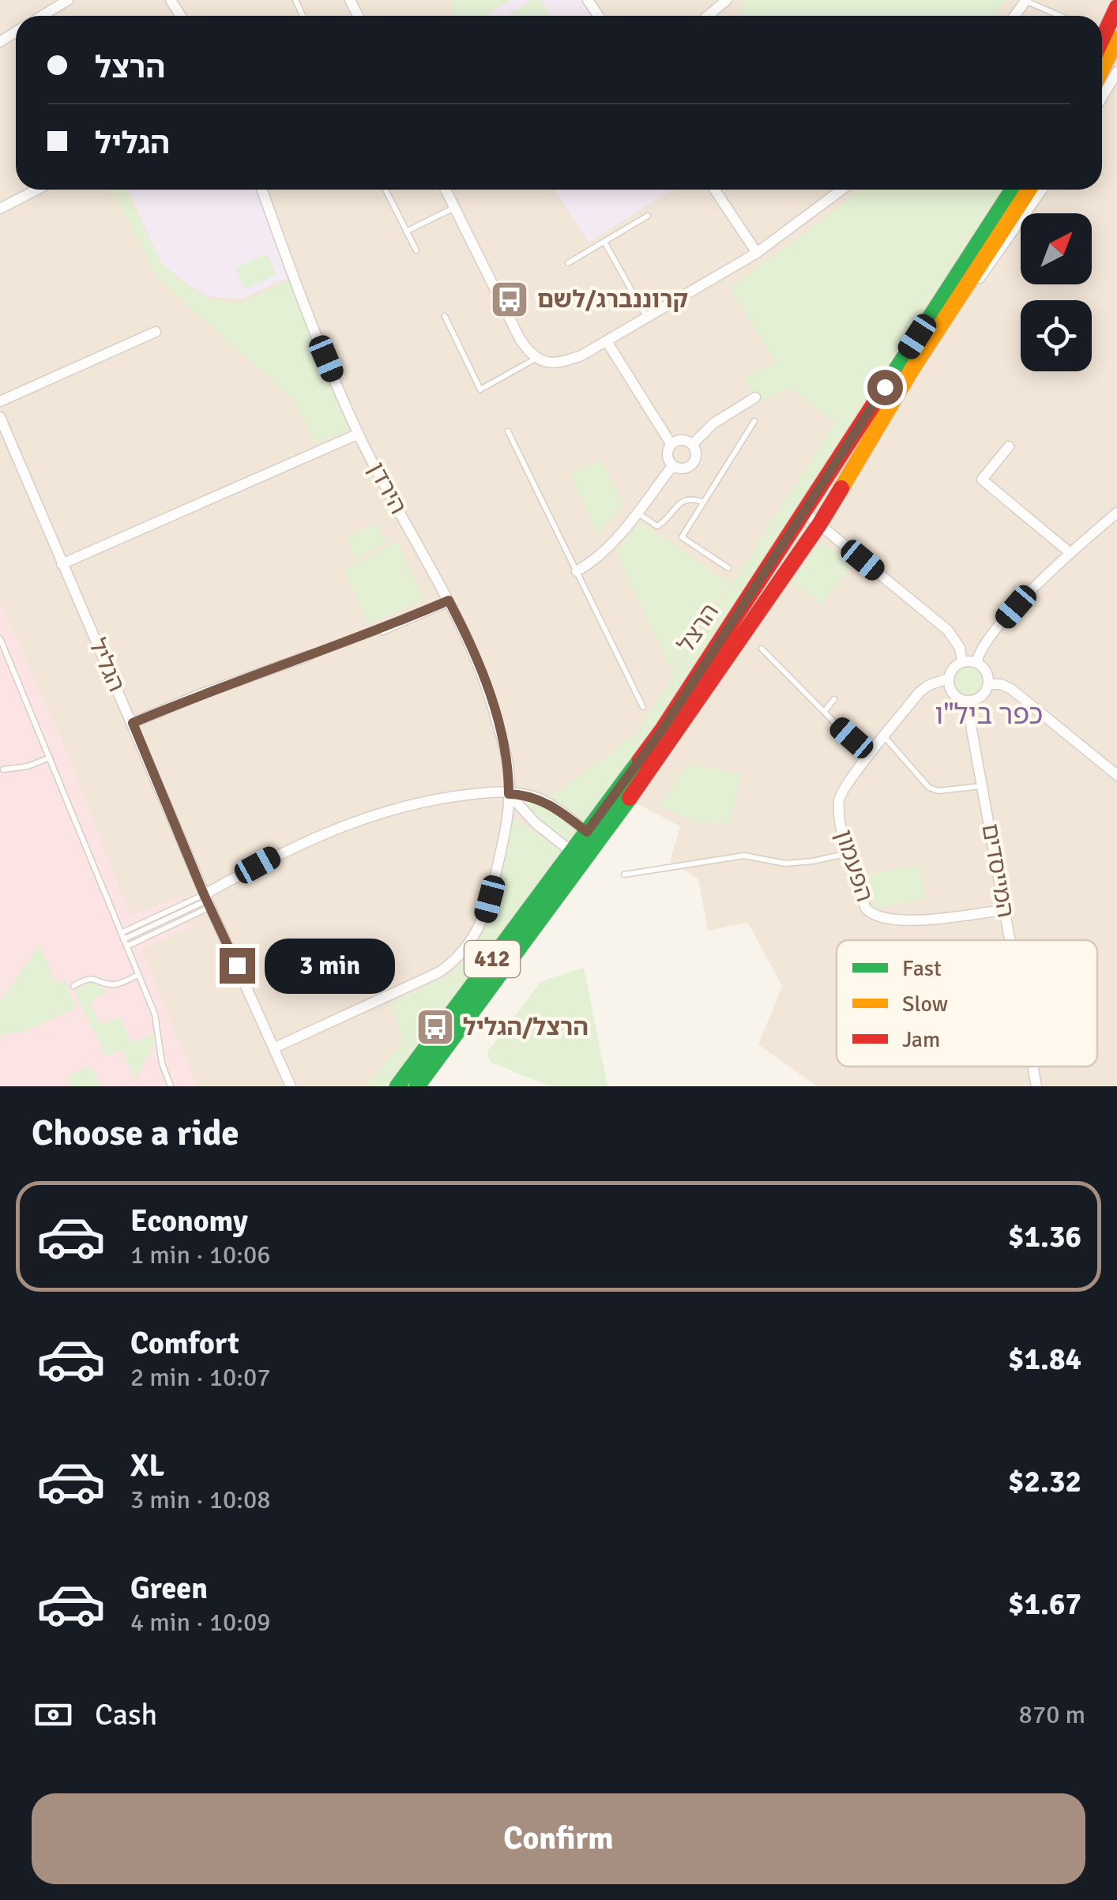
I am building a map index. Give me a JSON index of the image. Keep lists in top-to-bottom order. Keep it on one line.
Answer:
{"streets":{"main road":["הרצל","412"],"street":["הירדן","הגליל","הפעמון","המייסדים"]},"crossings":[["הירדן","הגליל"],["הפעמון","המייסדים"]],"districts":["כפר ביל\"ו"],"places":{"bus stop":["קרוננברג/לשם","הרצל/הגליל"]},"legend":["Fast","Slow","Jam"],"north":"top right","page":{"banner":["הרצל","הגליל"],"bubble":"3 min","heading":"Choose a ride","list":[{"name":"Economy","note":"1 min · 10:06","value":"$1.36"},{"name":"Comfort","note":"2 min · 10:07","value":"$1.84"},{"name":"XL","note":"3 min · 10:08","value":"$2.32"},{"name":"Green","note":"4 min · 10:09","value":"$1.67"}],"pay":["Cash","870 m"],"buttons":"Confirm"}}
